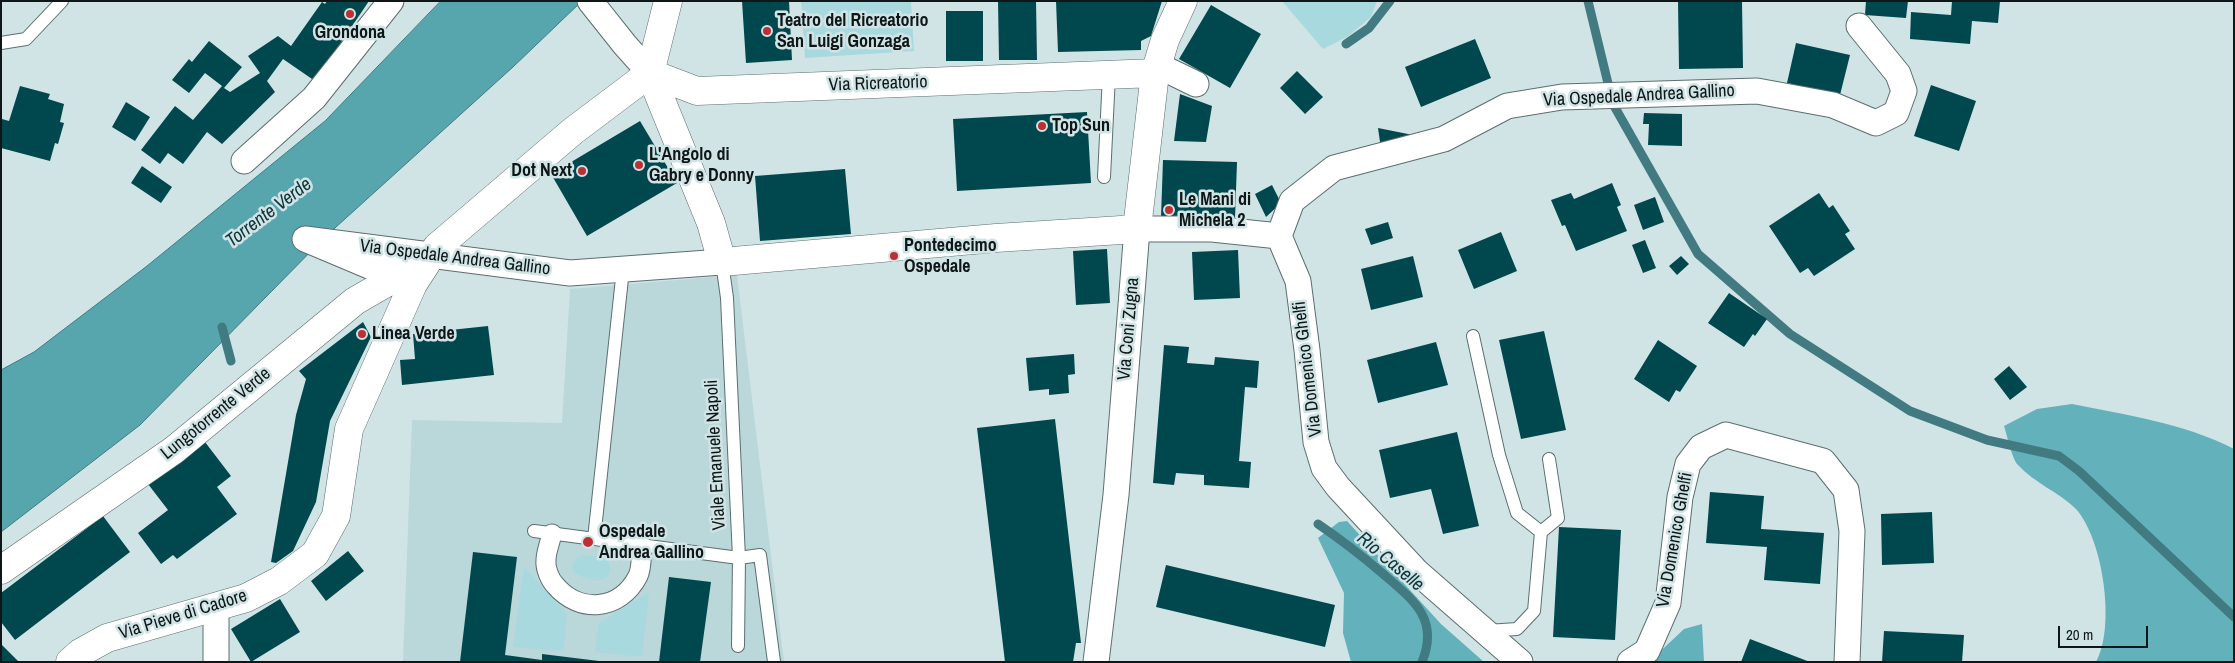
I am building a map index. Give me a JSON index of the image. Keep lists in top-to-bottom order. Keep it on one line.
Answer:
{"streets":{"street":["Via Ricreatorio","Via Ospedale Andrea Gallino","Via Coni Zugna","Via Domenico Ghelfi","Lungotorrente Verde","Via Pieve di Cadore"],"lane":["Viale Emanuele Napoli"]},"crossings":[["Via Ricreatorio","Via Coni Zugna"],["Via Ricreatorio","Via Pieve di Cadore"],["Via Ospedale Andrea Gallino","Via Coni Zugna"],["Via Ospedale Andrea Gallino","Via Domenico Ghelfi"],["Via Ospedale Andrea Gallino","Lungotorrente Verde"],["Via Ospedale Andrea Gallino","Viale Emanuele Napoli"],["Via Ospedale Andrea Gallino","Via Pieve di Cadore"],["Lungotorrente Verde","Via Pieve di Cadore"]],"water":["Torrente Verde","Rio Caselle"],"places":["Grondona","Teatro del Ricreatorio San Luigi Gonzaga","Top Sun","L'Angolo di Gabry e Donny","Dot Next","Le Mani di Michela 2","Pontedecimo Ospedale","Linea Verde","Ospedale Andrea Gallino"],"scale_bar":"20 m"}
